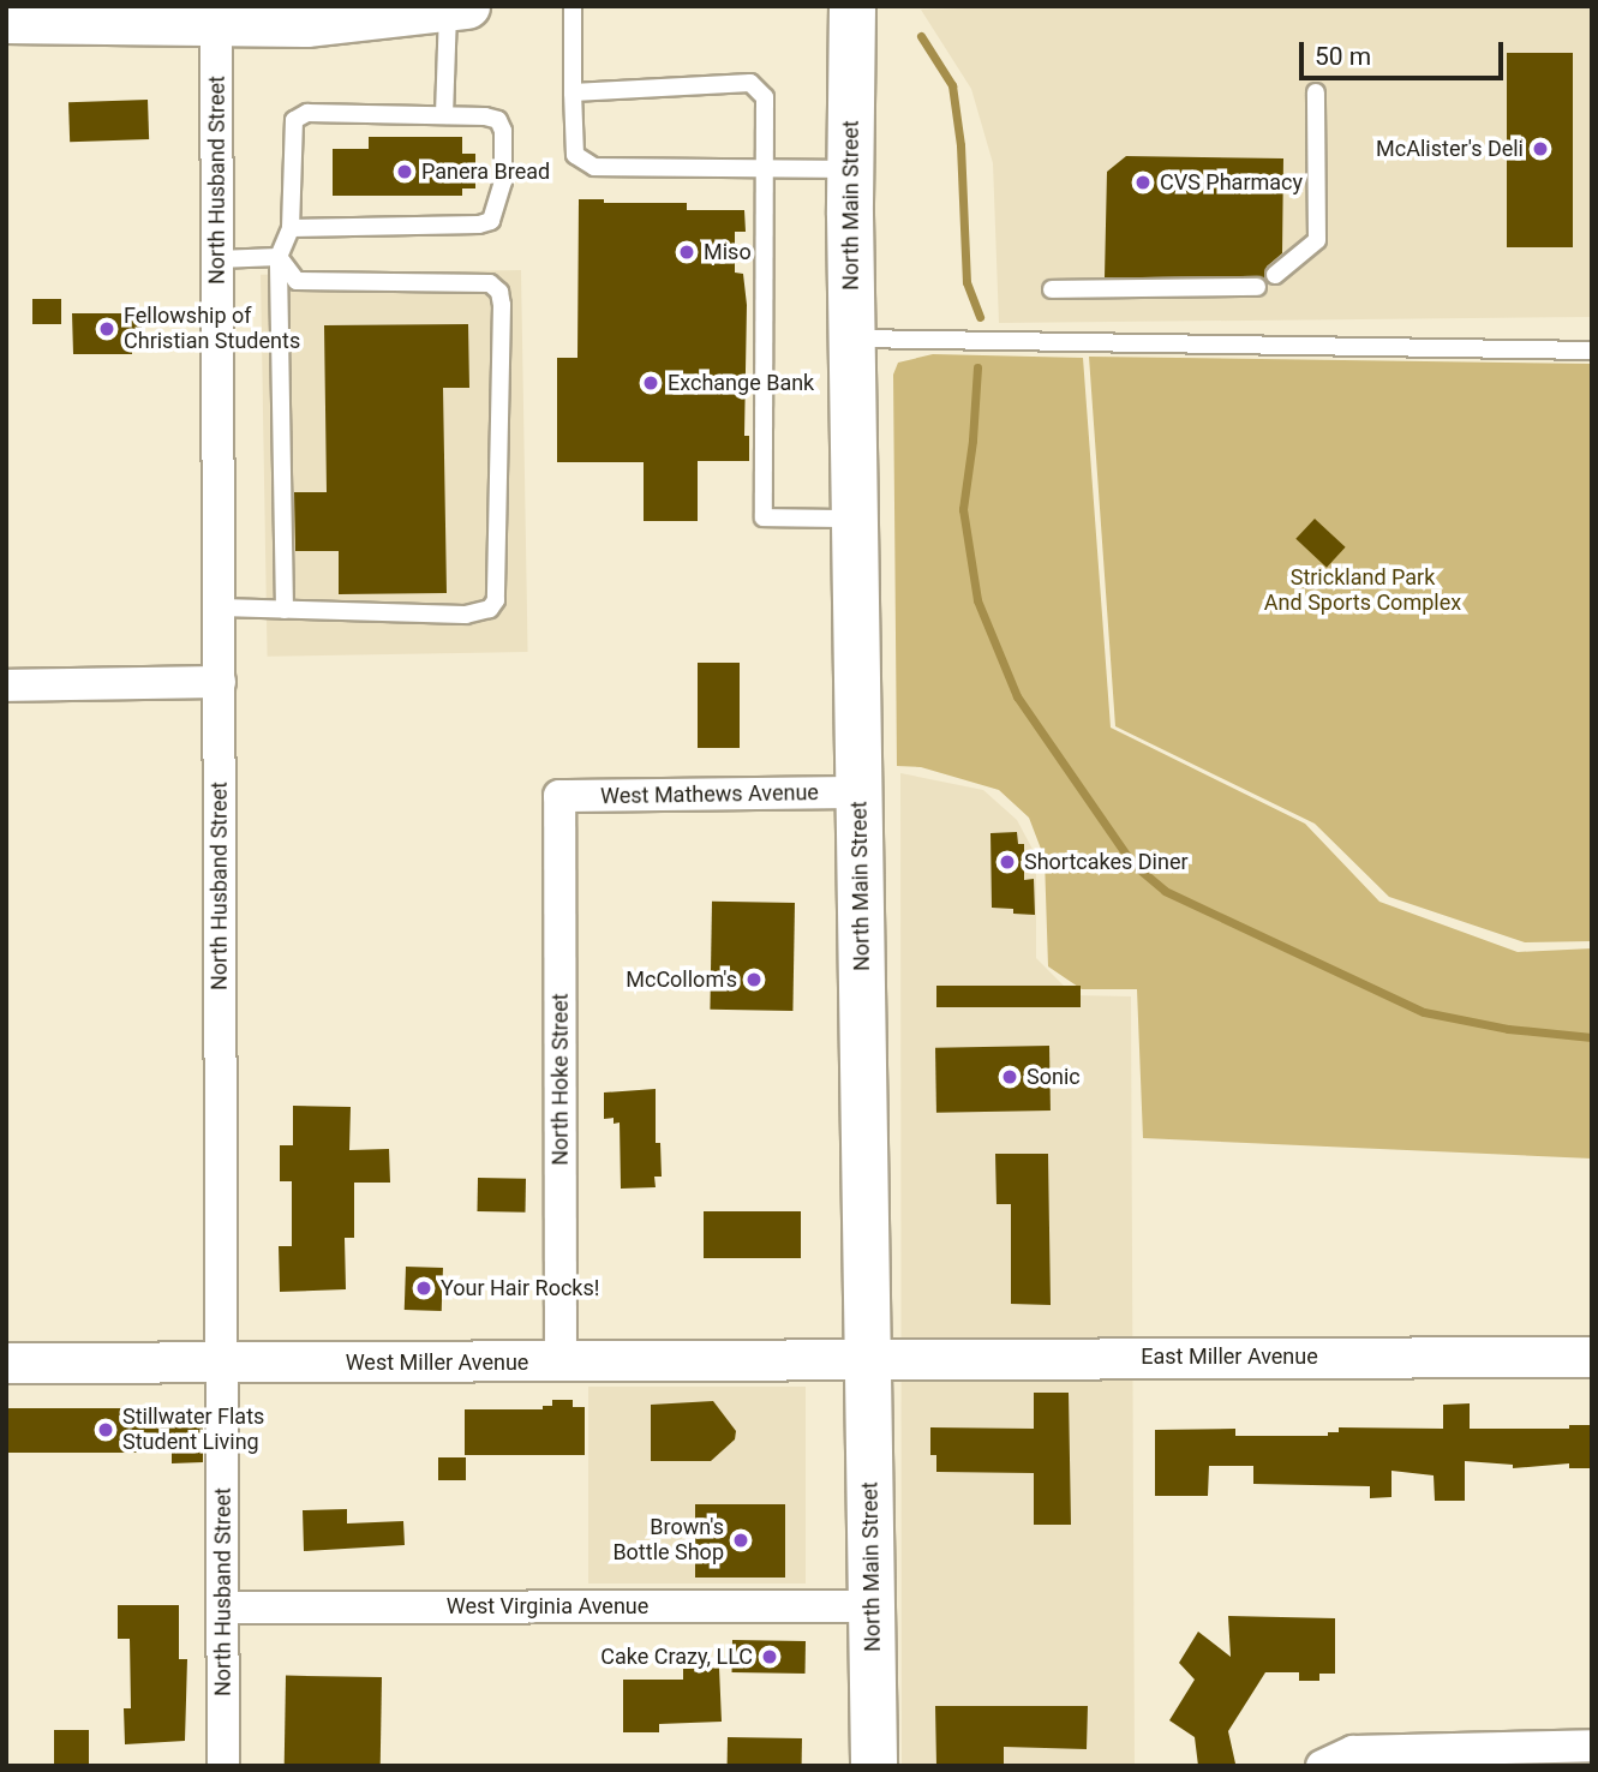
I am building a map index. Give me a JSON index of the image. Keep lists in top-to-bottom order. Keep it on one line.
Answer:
{"streets":{"main road":["North Main Street"],"street":["North Husband Street","West Mathews Avenue","North Hoke Street","East Miller Avenue","West Miller Avenue","West Virginia Avenue"]},"crossings":[["North Husband Street","West Miller Avenue"],["North Husband Street","West Virginia Avenue"],["North Main Street","West Mathews Avenue"],["North Main Street","East Miller Avenue"],["North Main Street","West Miller Avenue"],["North Main Street","West Virginia Avenue"],["West Mathews Avenue","North Hoke Street"],["North Hoke Street","West Miller Avenue"],["East Miller Avenue","West Miller Avenue"]],"parks":["Strickland Park And Sports Complex"],"places":["McAlister's Deli","Panera Bread","CVS Pharmacy","Miso","Fellowship of Christian Students","Exchange Bank","Shortcakes Diner","McCollom's","Sonic","Your Hair Rocks!","Stillwater Flats Student Living","Brown's Bottle Shop","Cake Crazy, LLC"],"scale_bar":"50 m"}
